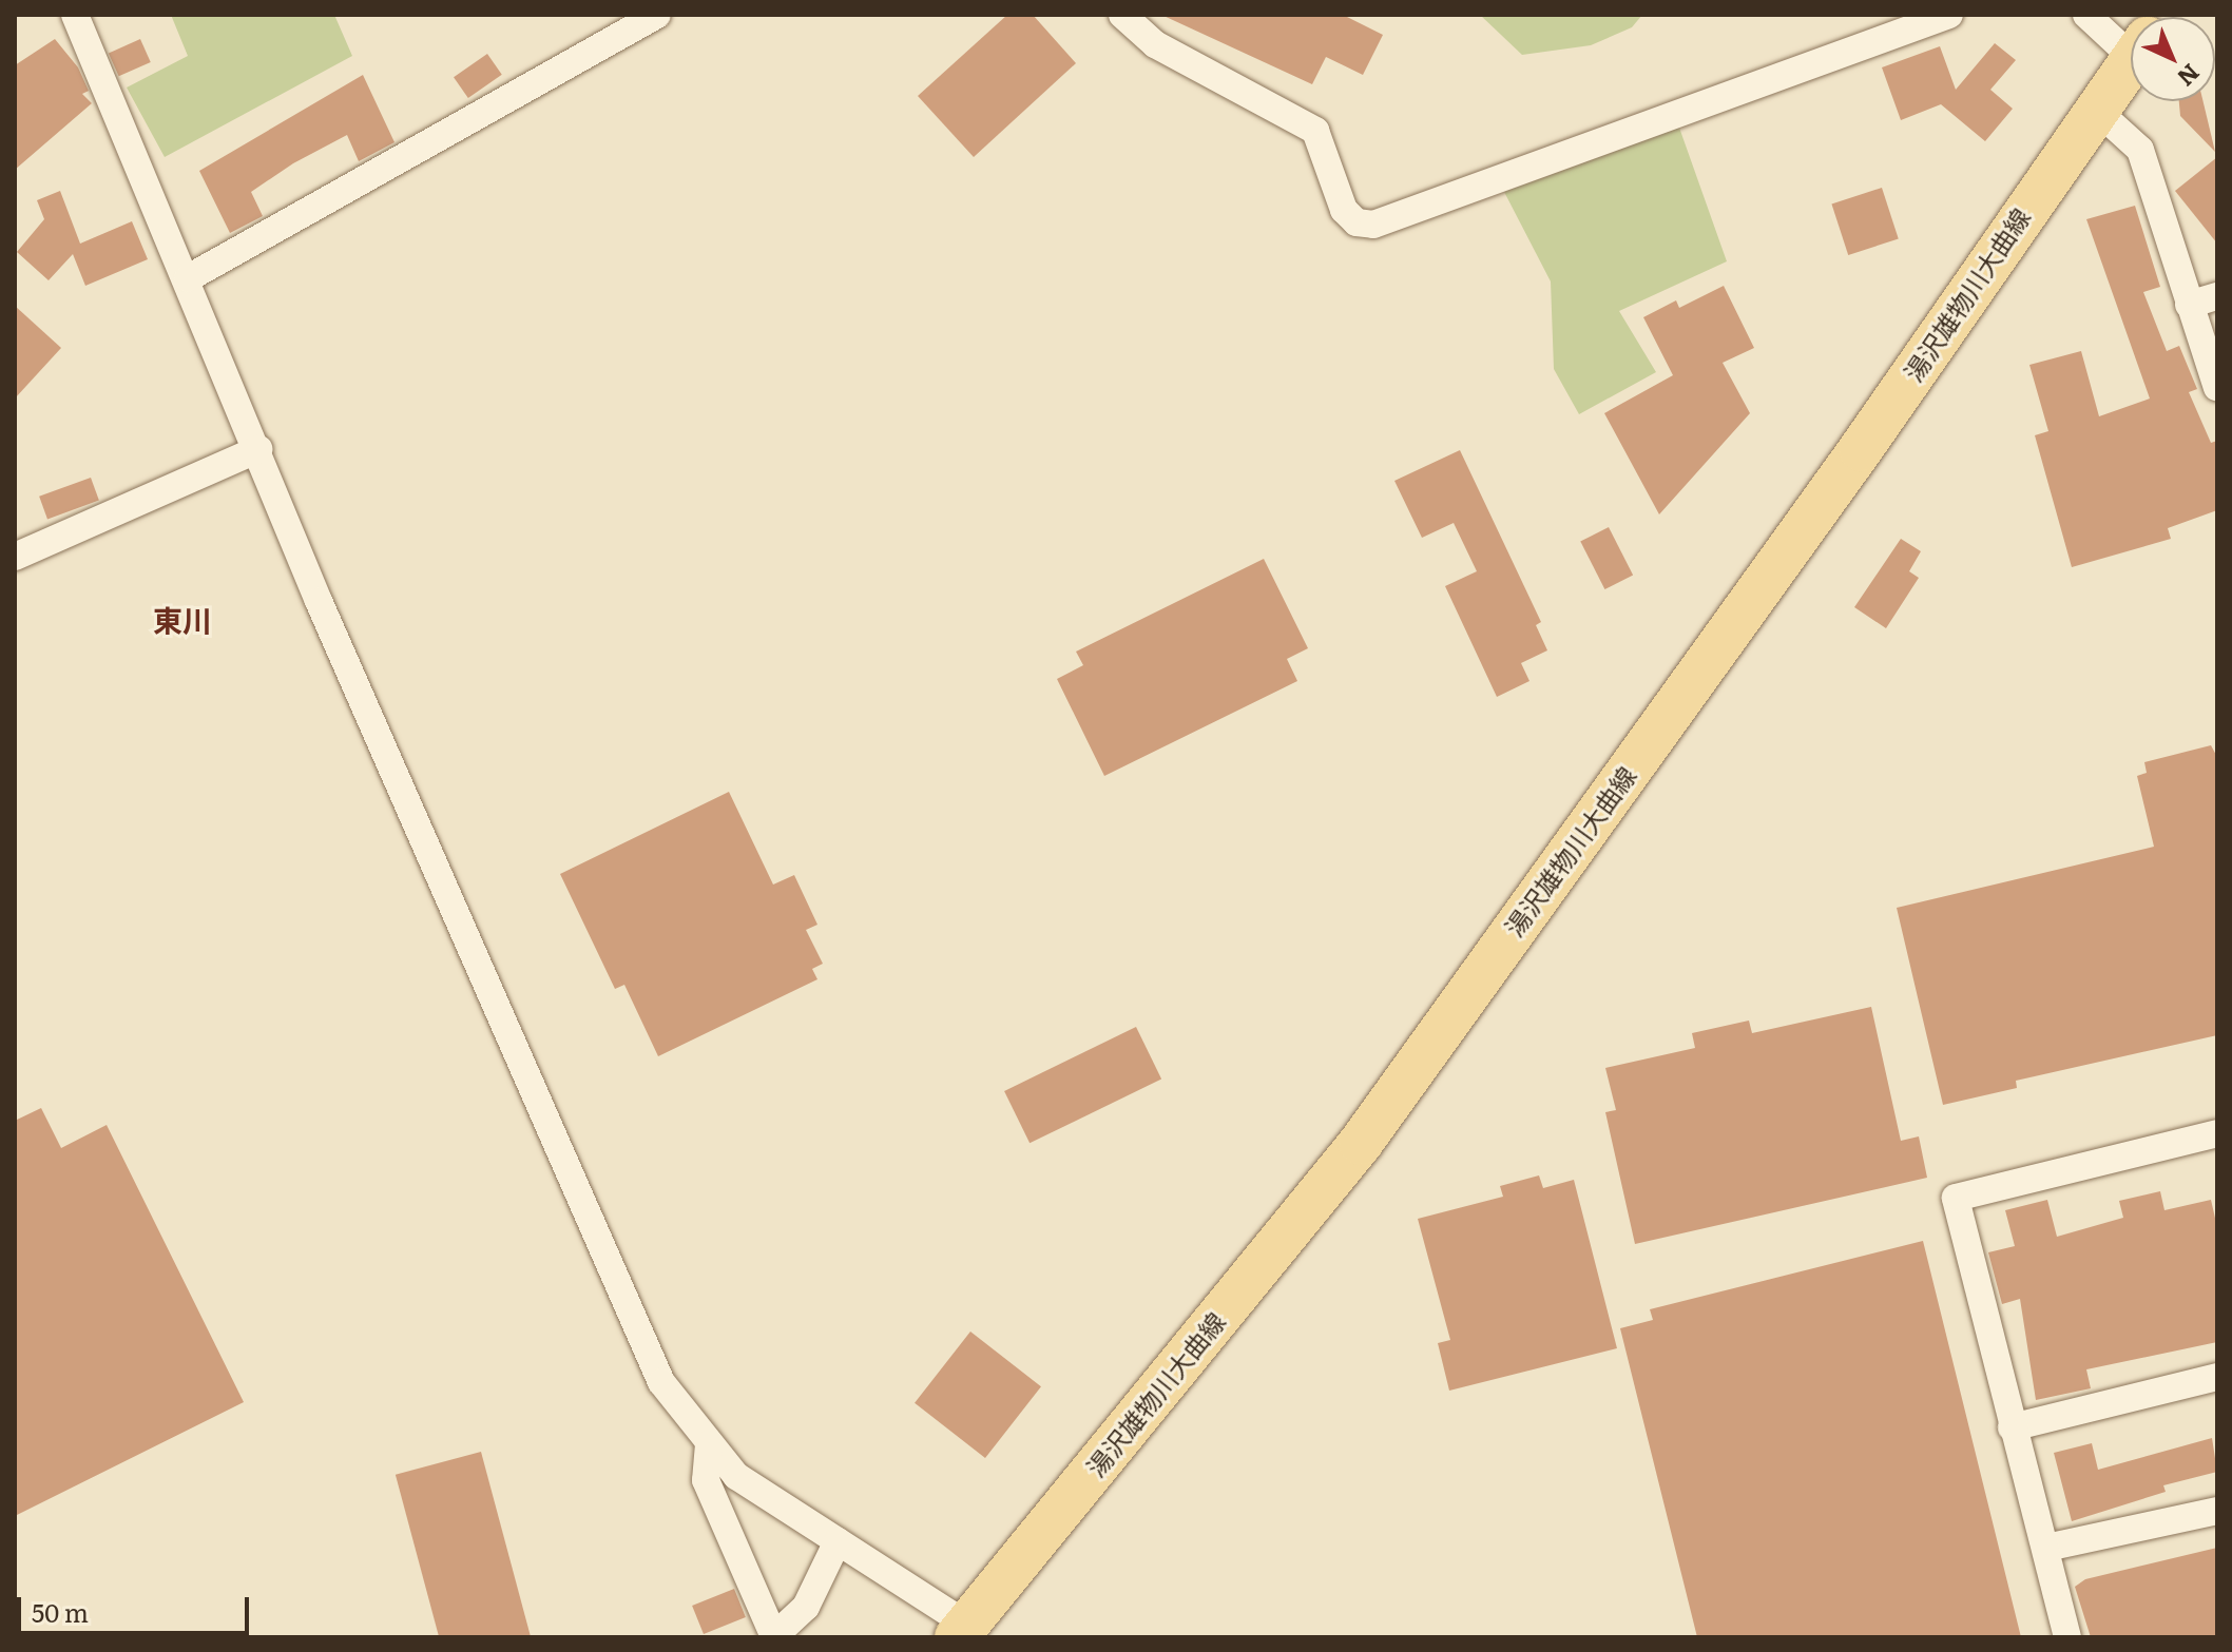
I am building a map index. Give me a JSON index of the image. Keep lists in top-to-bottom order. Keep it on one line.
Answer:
{"streets":{"main road":["湯沢雄物川大曲線"]},"districts":["東川"],"scale_bar":"50 m","north":"bottom right"}
